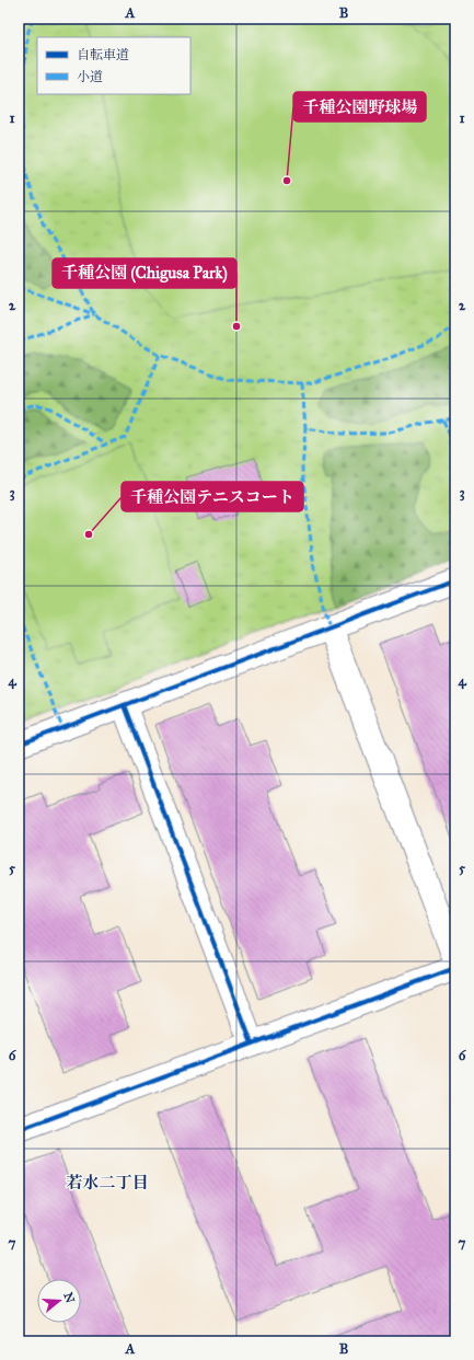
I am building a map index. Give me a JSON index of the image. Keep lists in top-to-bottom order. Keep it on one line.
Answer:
{"districts":["若水二丁目"],"places":["千種公園野球場","千種公園 (Chigusa Park)","千種公園テニスコート"],"legend":["自転車道","小道"],"north":"right","grid":{"columns":["A","B"],"rows":["1","2","3","4","5","6","7"]}}
